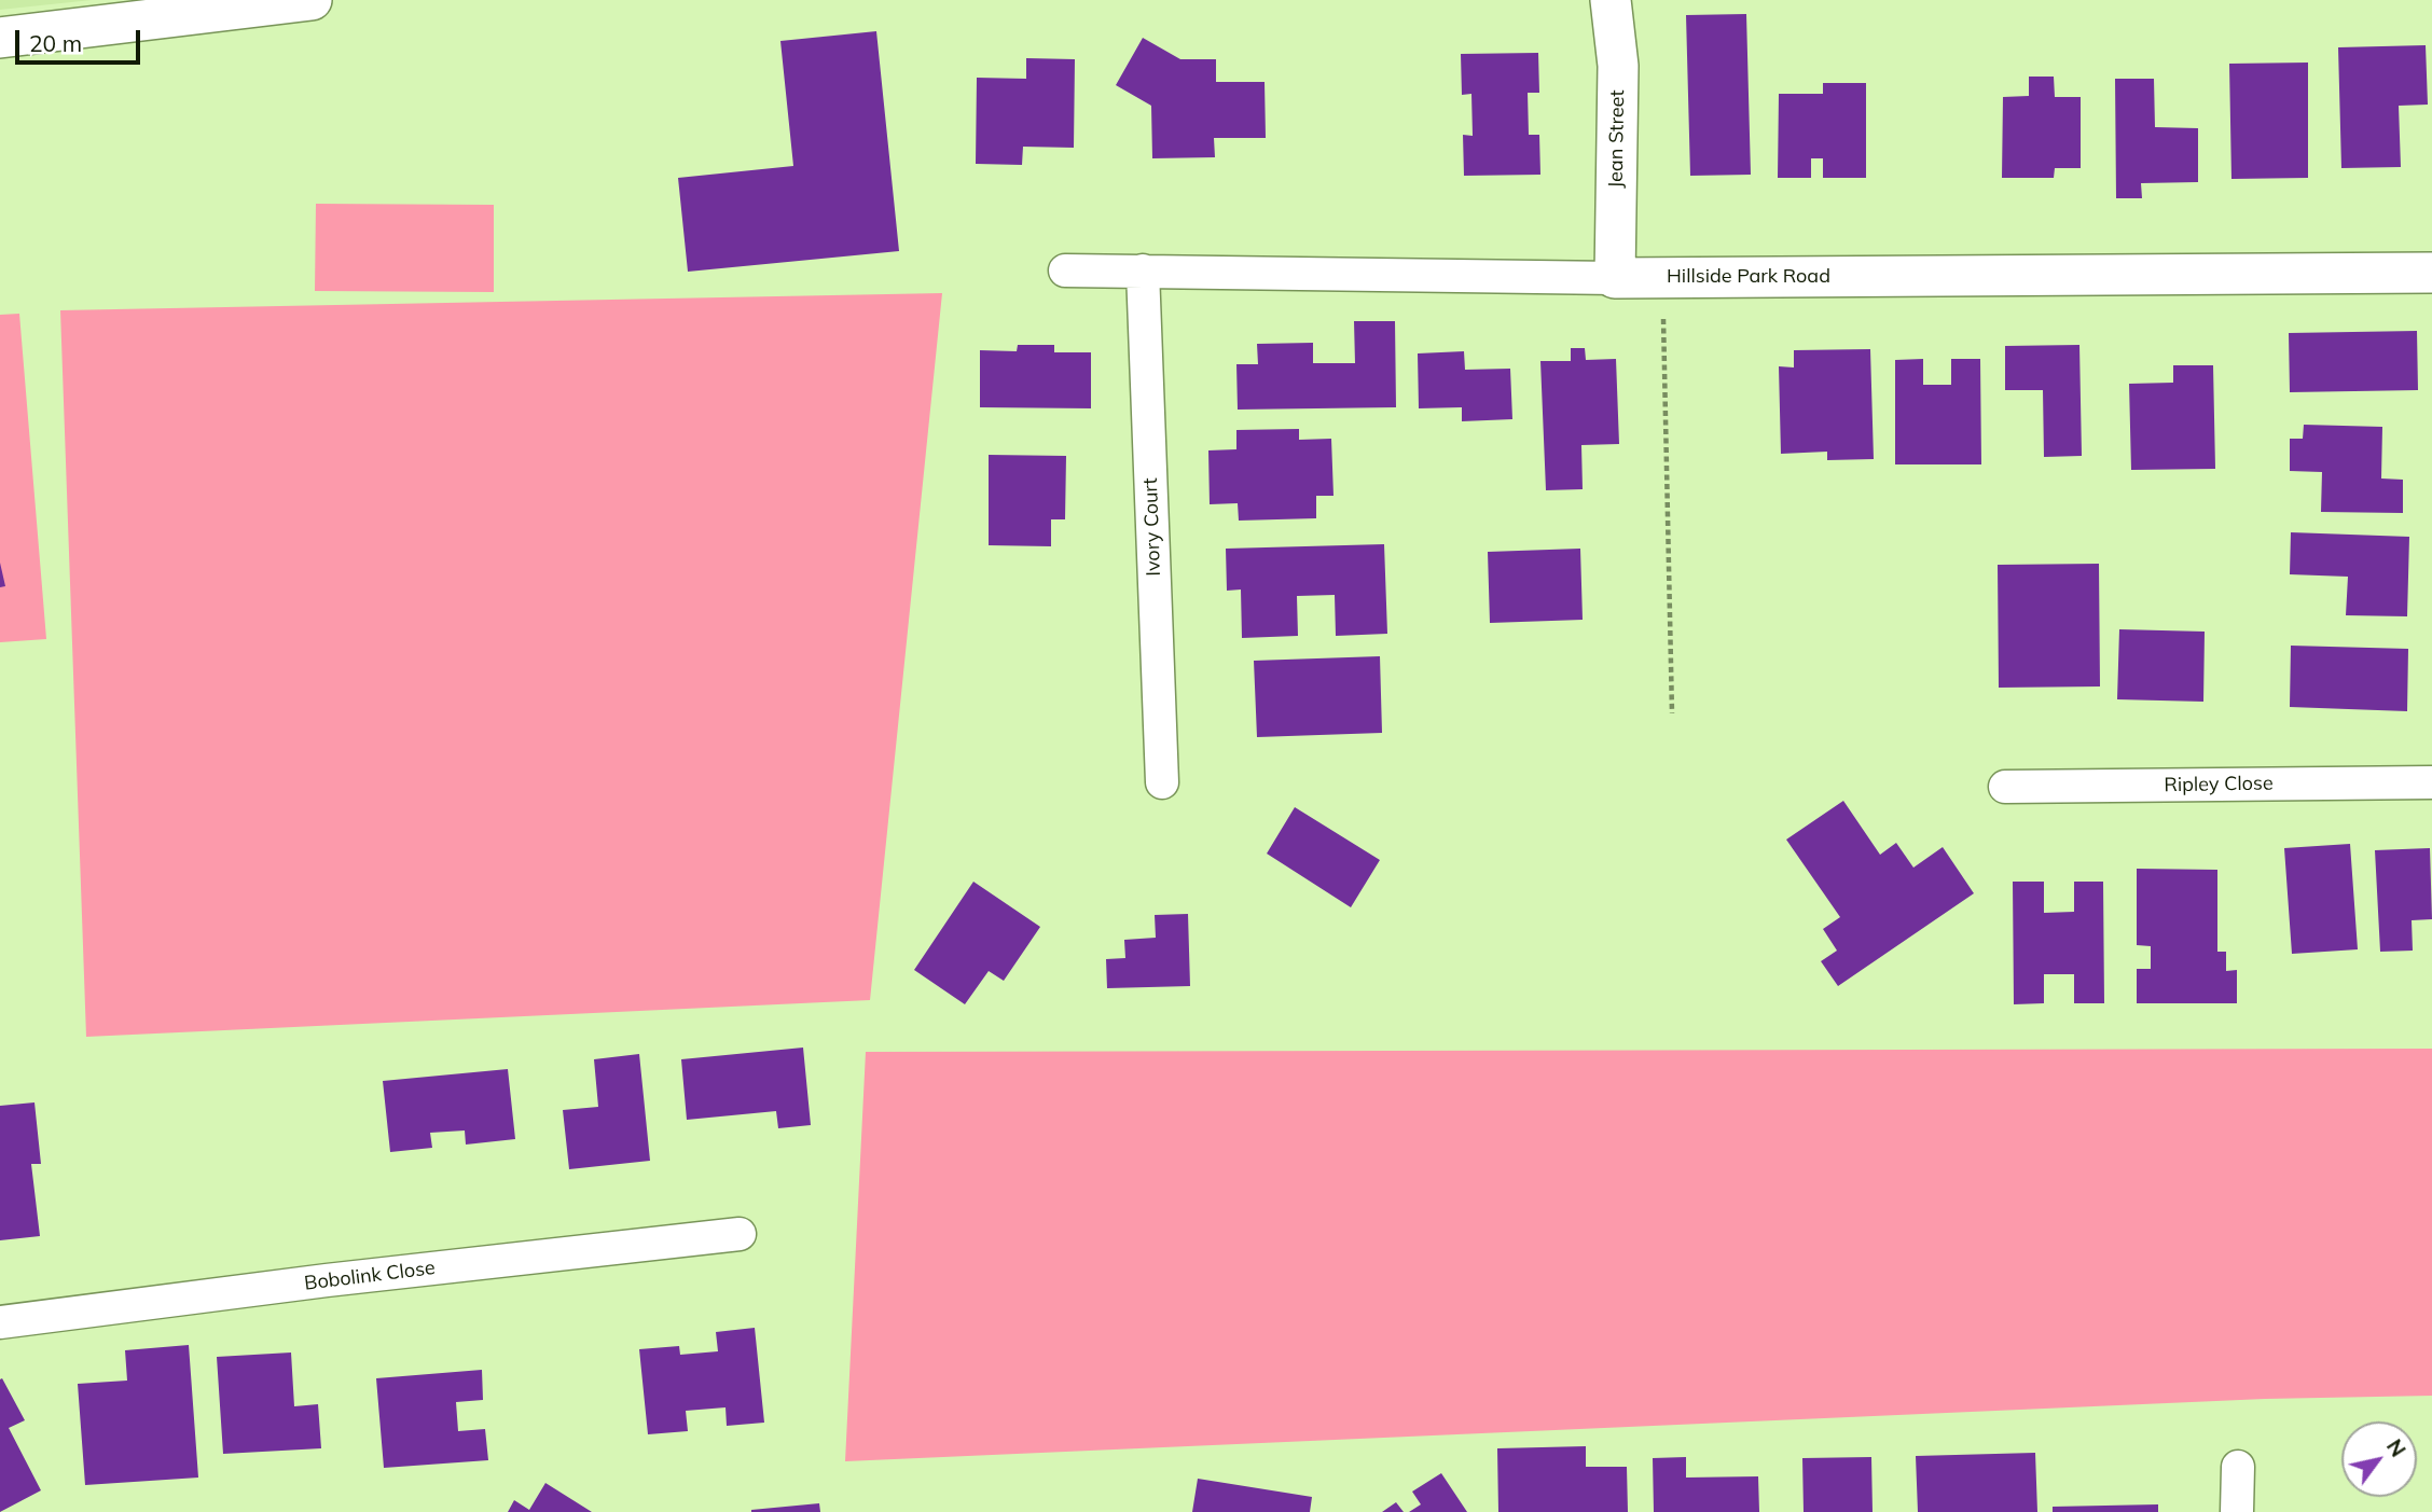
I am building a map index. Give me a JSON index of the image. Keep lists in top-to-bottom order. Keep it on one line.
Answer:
{"streets":{"street":["Jean Street","Hillside Park Road","Ivory Court","Ripley Close","Bobolink Close"]},"crossings":[["Jean Street","Hillside Park Road"],["Hillside Park Road","Ivory Court"]],"scale_bar":"20 m","north":"top right"}
